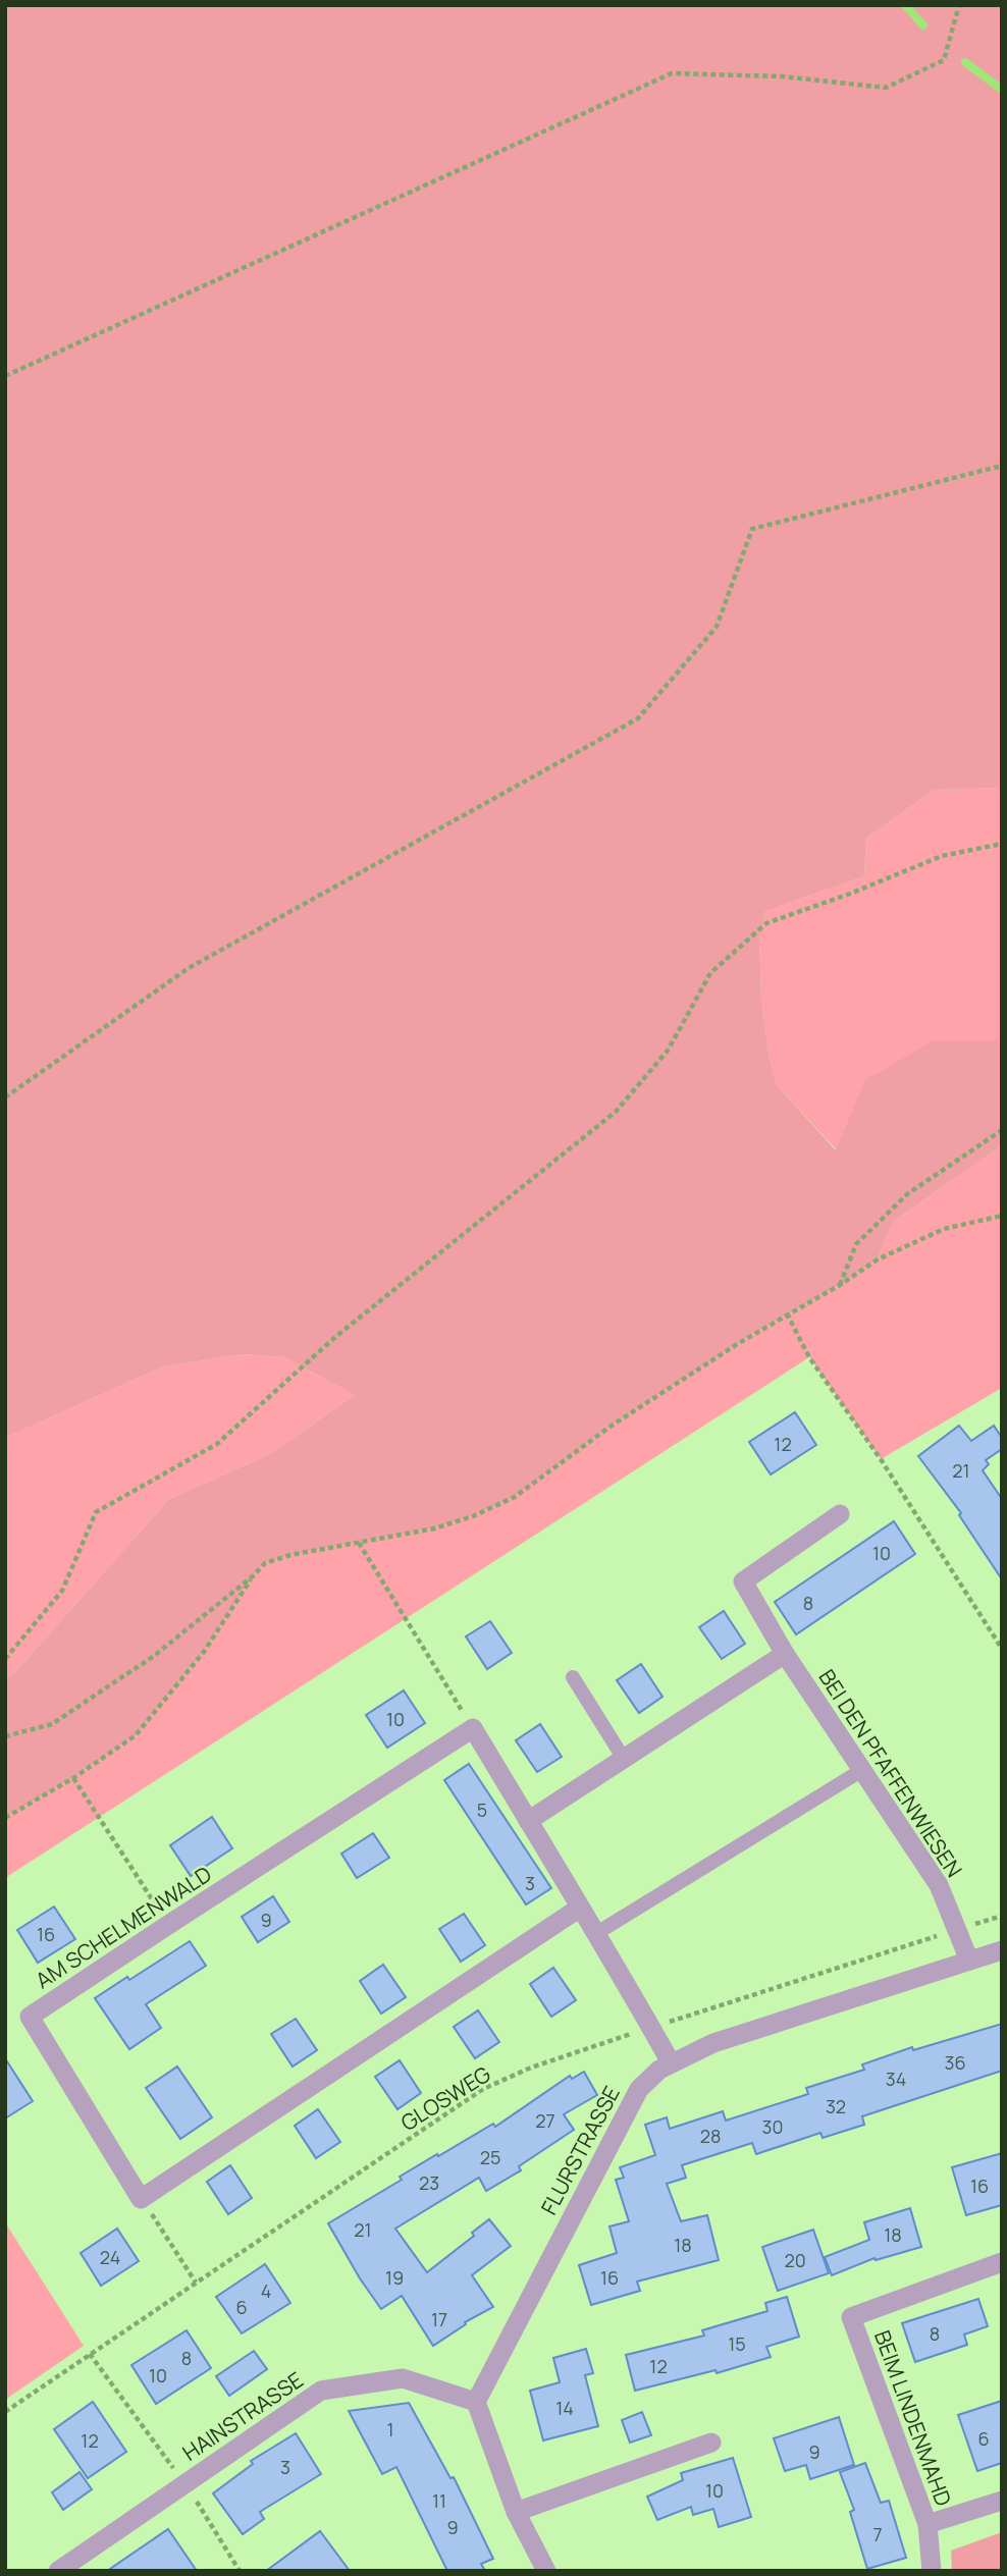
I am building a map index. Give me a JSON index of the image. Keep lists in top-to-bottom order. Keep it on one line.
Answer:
{"streets":{"street":["BEI DEN PFAFFENWIESEN","AM SCHELMENWALD","FLURSTRASSE","HAINSTRASSE","BEIM LINDENMAHD"],"path":["GLOSWEG"]},"crossings":[["BEI DEN PFAFFENWIESEN","GLOSWEG"],["BEI DEN PFAFFENWIESEN","FLURSTRASSE"],["FLURSTRASSE","HAINSTRASSE"]],"house_numbers":["12","21","10","8","10","5","3","9","16","36","34","32","27","30","28","25","23","16","21","18","18","24","20","19","16","4","6","17","8","15","8","12","10","14","1","6","12","9","3","10","11","9","7"]}
